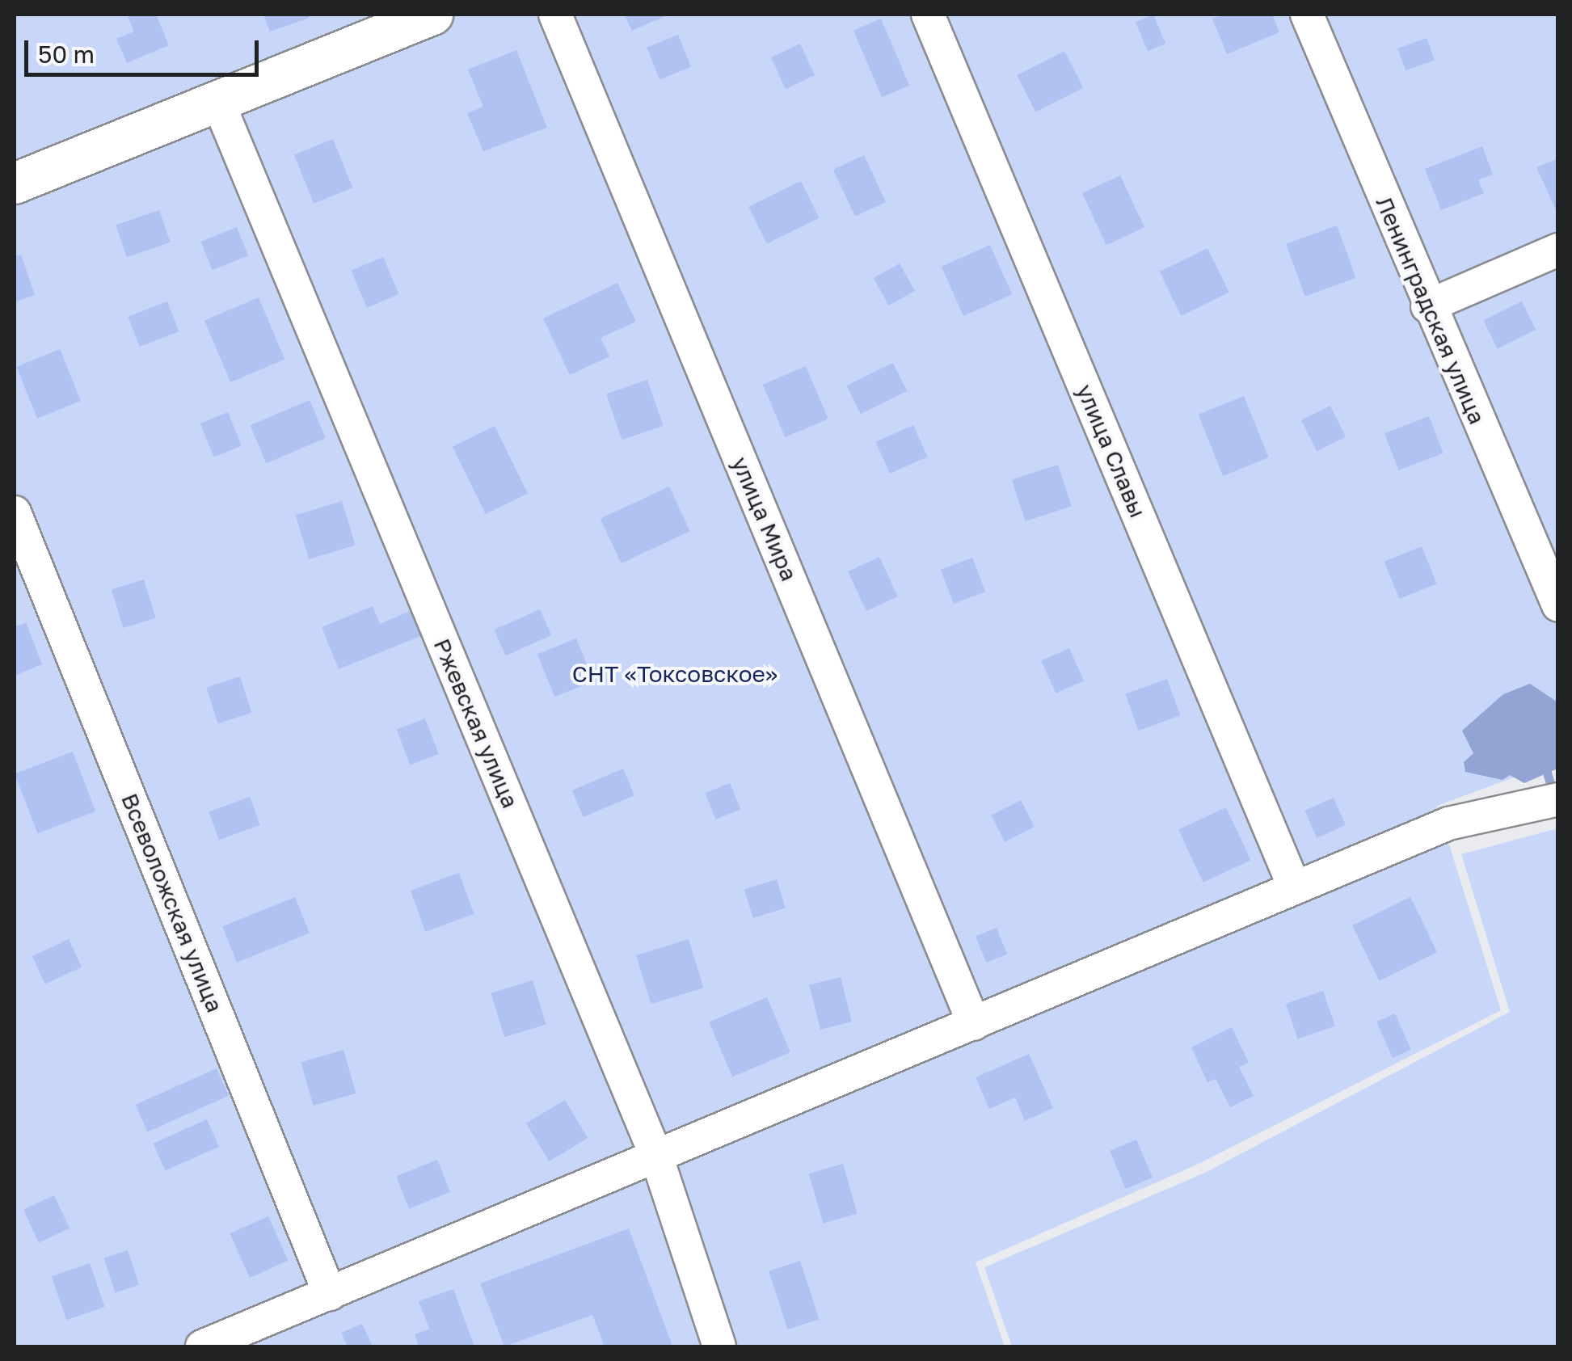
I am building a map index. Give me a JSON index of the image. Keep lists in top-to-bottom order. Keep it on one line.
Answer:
{"streets":{"street":["Ленинградская улица","улица Славы","улица Мира","Ржевская улица","Всеволожская улица"]},"parks":["СНТ «Токсовское»"],"scale_bar":"50 m"}
